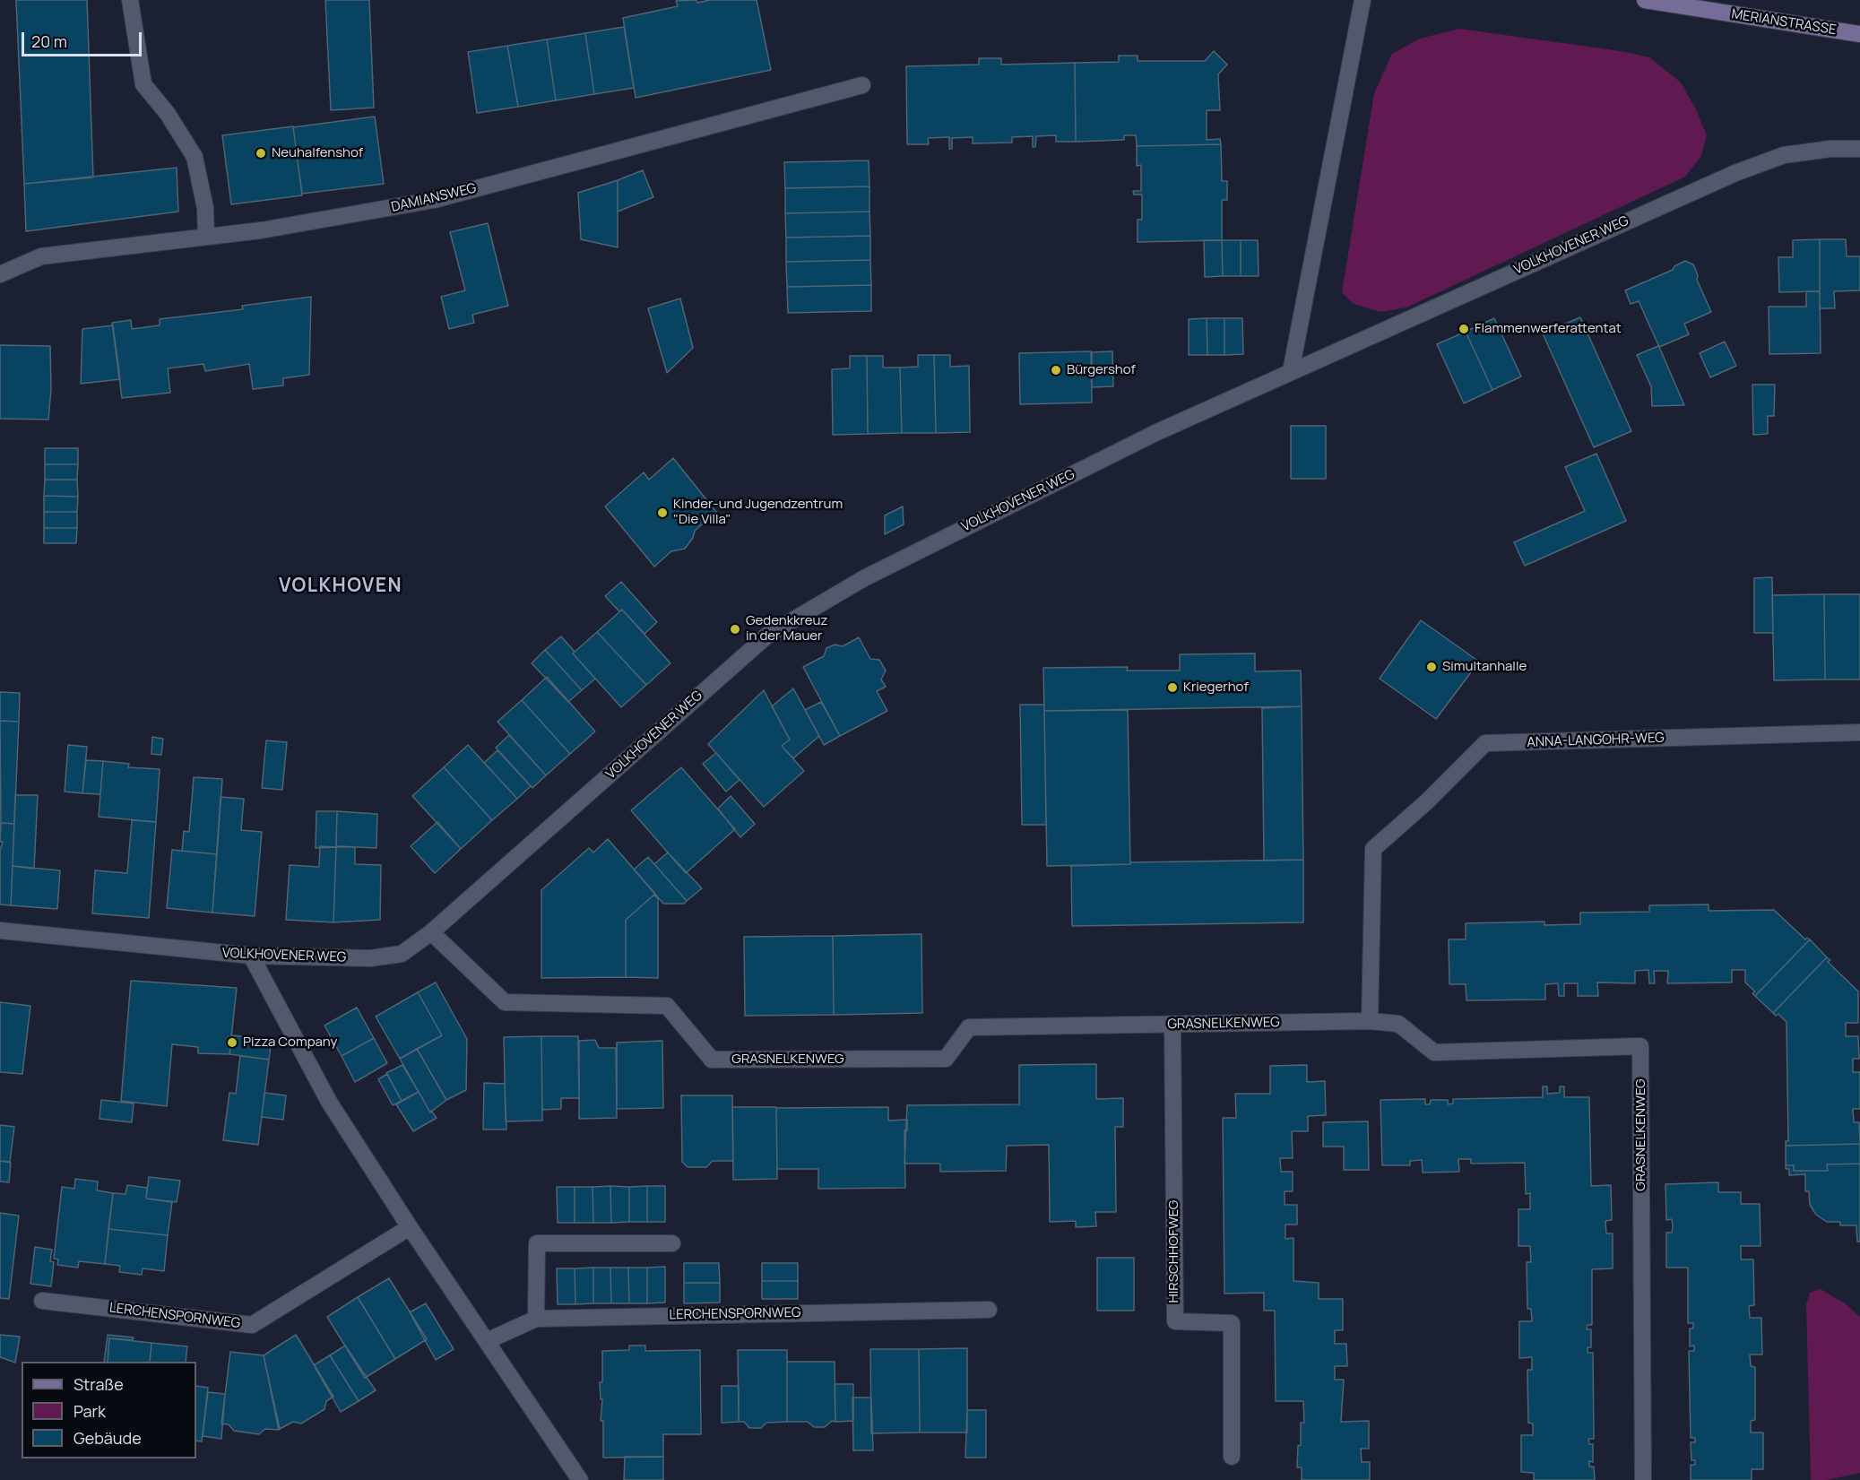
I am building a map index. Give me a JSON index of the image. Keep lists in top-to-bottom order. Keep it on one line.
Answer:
{"streets":{"street":["MERIANSTRASSE","DAMIANSWEG","VOLKHOVENER WEG","ANNA-LANGOHR-WEG","GRASNELKENWEG","HIRSCHHOFWEG","LERCHENSPORNWEG"]},"crossings":[["VOLKHOVENER WEG","GRASNELKENWEG"],["ANNA-LANGOHR-WEG","GRASNELKENWEG"],["GRASNELKENWEG","HIRSCHHOFWEG"]],"districts":["VOLKHOVEN"],"places":["Neuhalfenshof","Flammenwerferattentat","Bürgershof","Kinder-und Jugendzentrum \"Die Villa\"","Gedenkkreuz in der Mauer","Simultanhalle","Kriegerhof","Pizza Company"],"legend":["Straße","Park","Gebäude"],"scale_bar":"20 m"}
